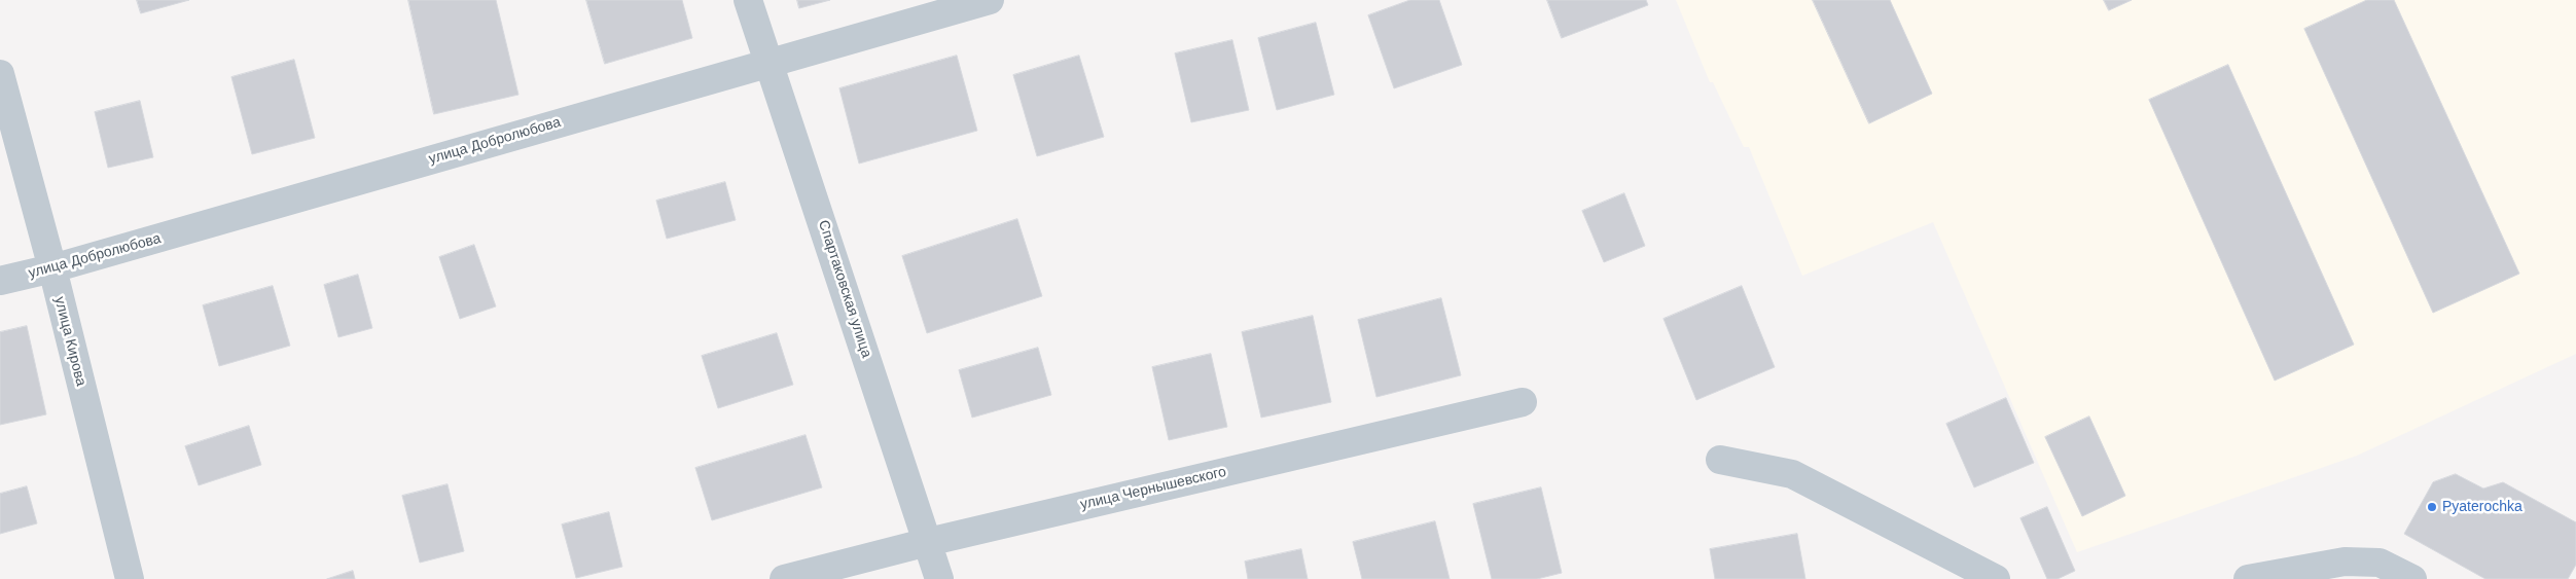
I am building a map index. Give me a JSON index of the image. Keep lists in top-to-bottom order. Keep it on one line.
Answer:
{"streets":{"street":["улица Добролюбова","Спартаковская улица","улица Кирова","улица Чернышевского"]},"crossings":[["улица Добролюбова","Спартаковская улица"],["улица Добролюбова","улица Кирова"],["Спартаковская улица","улица Чернышевского"]],"places":["Pyaterochka"]}
